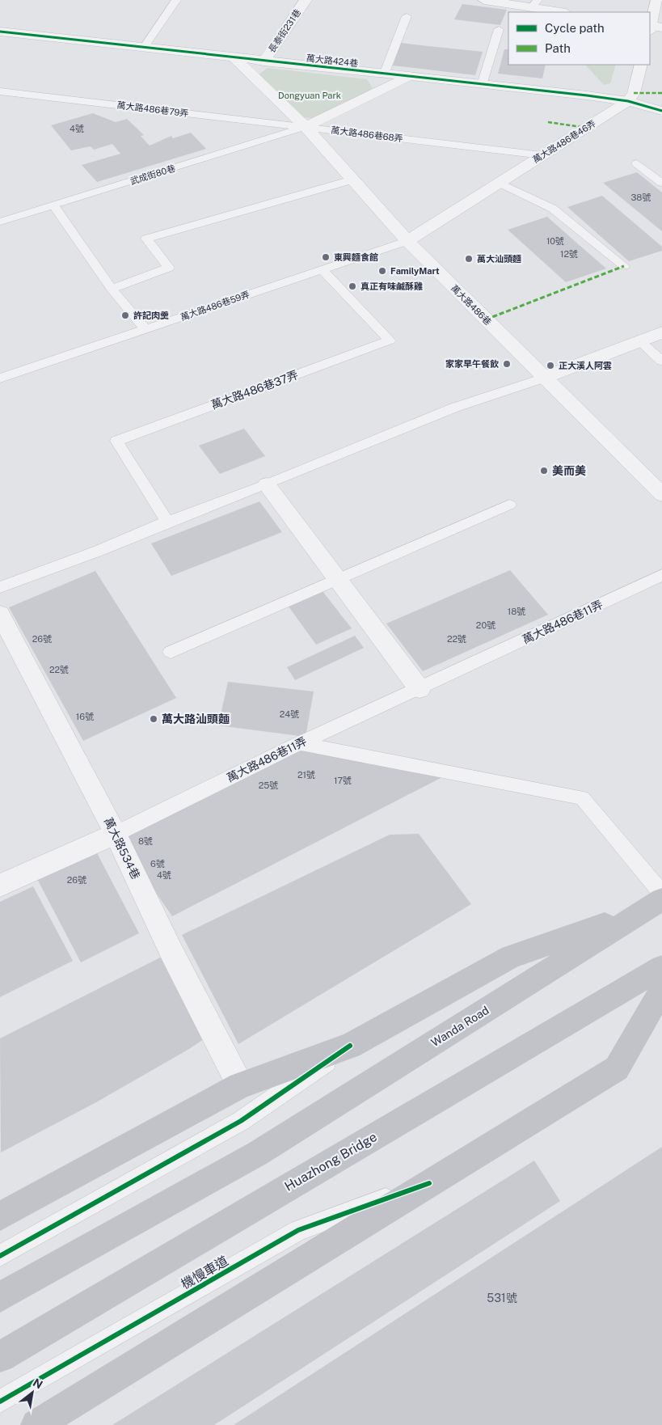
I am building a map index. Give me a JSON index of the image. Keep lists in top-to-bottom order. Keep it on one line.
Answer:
{"streets":{"main road":["Wanda Road","Huazhong Bridge"],"street":["長泰街231巷","萬大路424巷","萬大路486巷68弄","萬大路486巷46弄","萬大路486巷","萬大路534巷"],"lane":["萬大路486巷79弄","武成街80巷","萬大路486巷59弄","萬大路486巷37弄","萬大路486巷11弄","機慢車道"]},"crossings":[["長泰街231巷","萬大路424巷"],["萬大路424巷","萬大路486巷68弄"],["萬大路424巷","萬大路486巷46弄"],["萬大路424巷","萬大路486巷"],["萬大路486巷79弄","萬大路486巷68弄"],["萬大路486巷79弄","武成街80巷"],["萬大路486巷79弄","萬大路486巷"],["萬大路486巷68弄","萬大路486巷46弄"],["萬大路486巷68弄","武成街80巷"],["萬大路486巷68弄","萬大路486巷"],["萬大路486巷46弄","萬大路486巷"],["萬大路486巷46弄","萬大路486巷59弄"],["武成街80巷","萬大路486巷"],["萬大路486巷","萬大路486巷59弄"],["萬大路486巷59弄","萬大路486巷37弄"],["萬大路486巷11弄","萬大路534巷"]],"parks":["Dongyuan Park"],"places":["東興麵食館","萬大汕頭麵","FamilyMart","真正有味鹹酥雞","許記肉羹","家家早午餐飲","正大溪人阿雲","美而美","萬大路汕頭麵"],"house_numbers":["4號","38號","10號","12號","18號","20號","26號","22號","22號","24號","16號","21號","17號","25號","8號","6號","4號","26號","531號"],"legend":["Cycle path","Path"],"north":"top right"}
